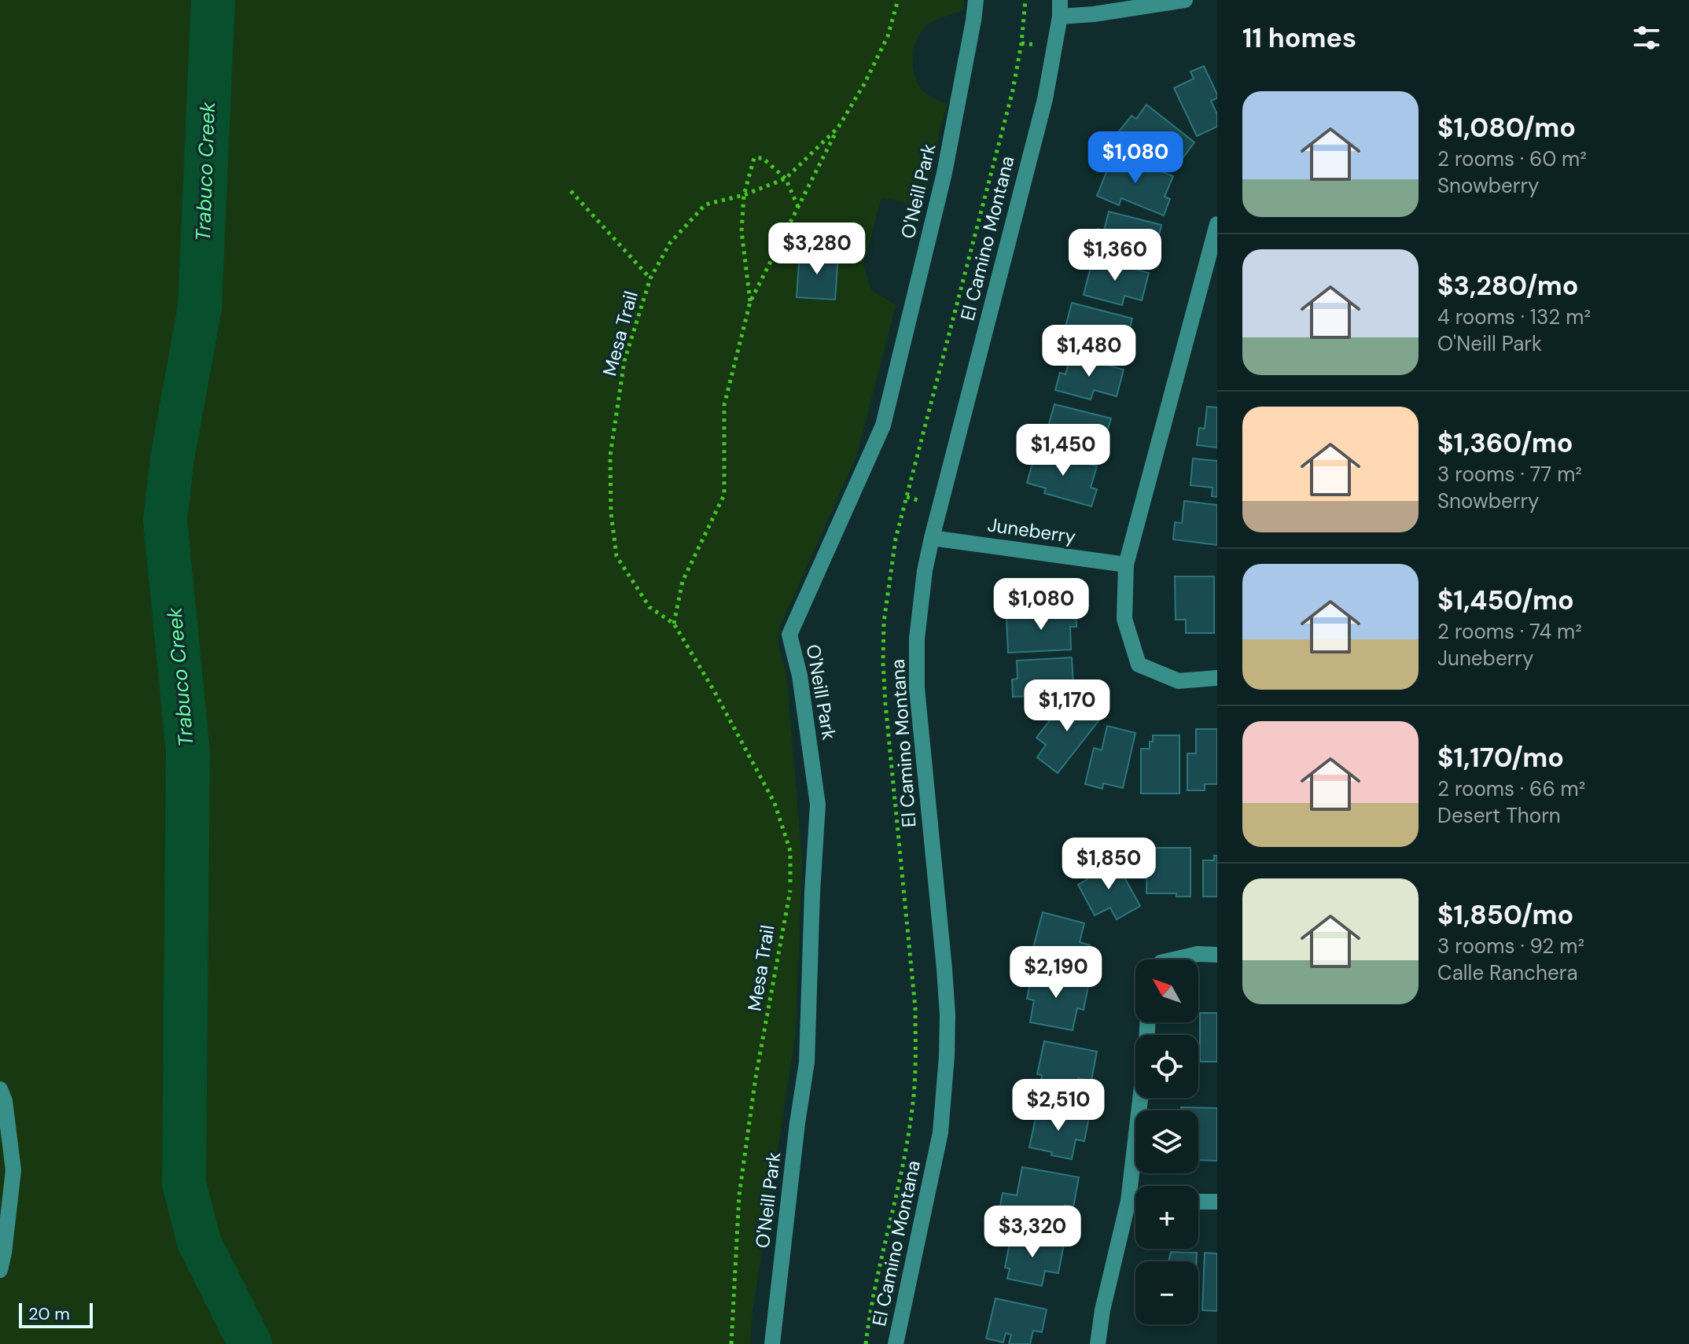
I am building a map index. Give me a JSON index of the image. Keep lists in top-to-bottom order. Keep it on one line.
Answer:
{"streets":{"street":["O'Neill Park","El Camino Montana","Juneberry"],"path":["Mesa Trail"]},"crossings":[["El Camino Montana","Juneberry"]],"water":["Trabuco Creek"],"scale_bar":"20 m","north":"top left","page":{"heading":"11 homes","list":[{"name":"$1,080/mo","note":"2 rooms · 60 m² · Snowberry"},{"name":"$3,280/mo","note":"4 rooms · 132 m² · O'Neill Park"},{"name":"$1,360/mo","note":"3 rooms · 77 m² · Snowberry"},{"name":"$1,450/mo","note":"2 rooms · 74 m² · Juneberry"},{"name":"$1,170/mo","note":"2 rooms · 66 m² · Desert Thorn"},{"name":"$1,850/mo","note":"3 rooms · 92 m² · Calle Ranchera"}],"price":["$1,080","$3,280","$1,360","$1,480","$1,450","$1,080","$1,170","$1,850","$2,190","$2,510","$3,320"],"map_buttons":["+","−"],"scale":"20 m"}}
